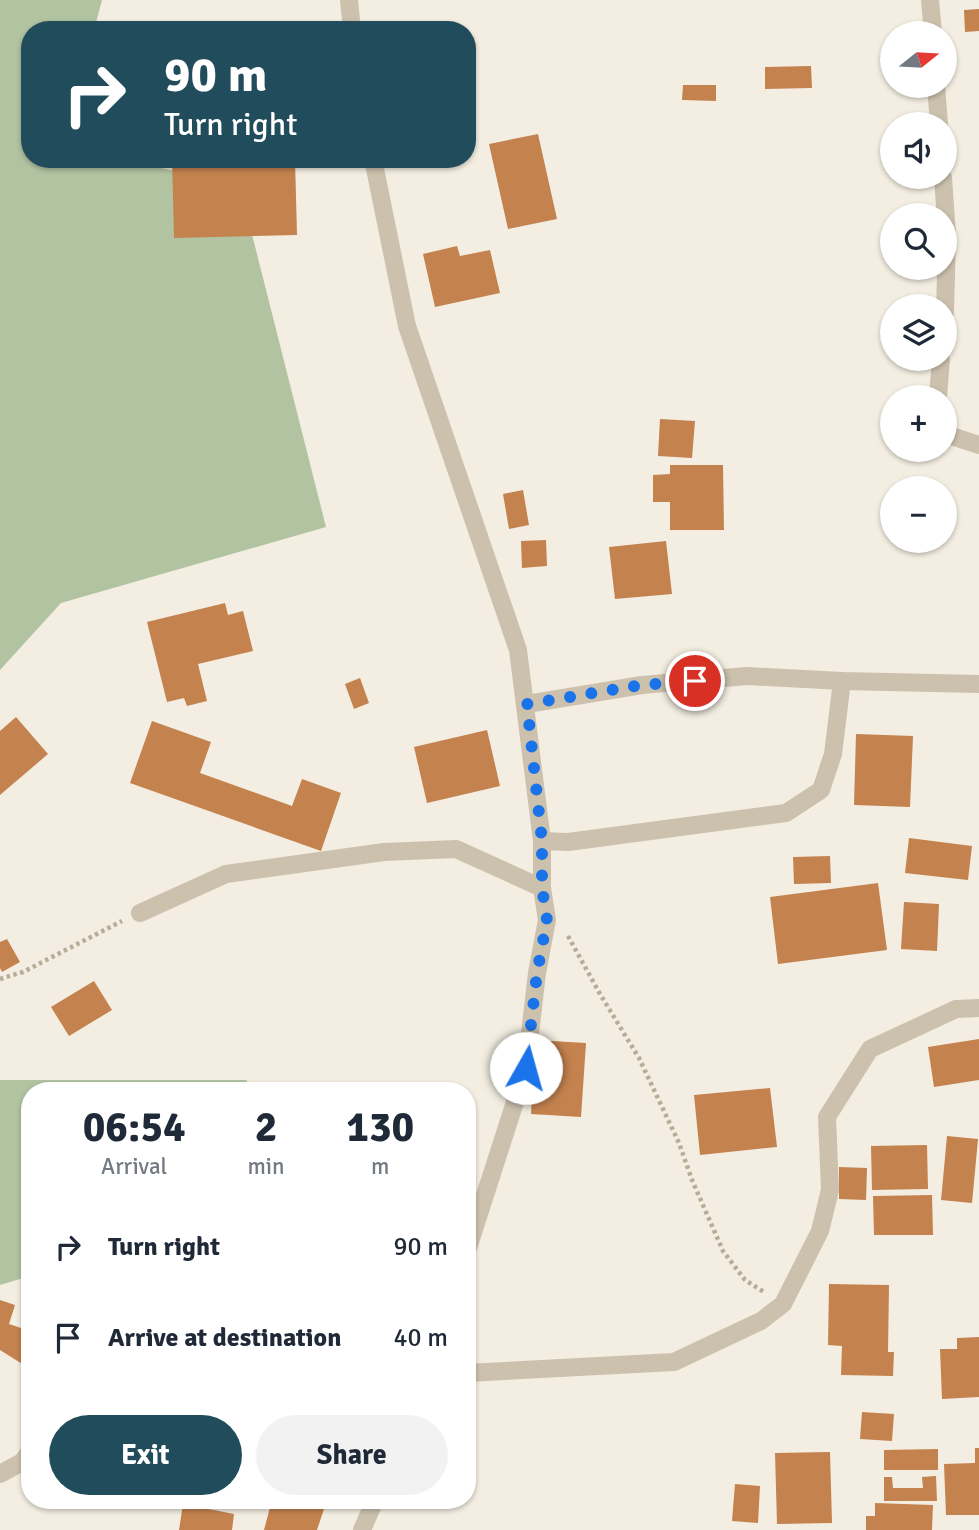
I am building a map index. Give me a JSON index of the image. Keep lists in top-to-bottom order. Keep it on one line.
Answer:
{"north":"right","page":{"map_buttons":["+","−"],"turn":["90 m","Turn right"],"eta":["06:54","Arrival","2","min","130","m"],"list":[{"name":"Turn right","value":"90 m"},{"name":"Arrive at destination","value":"40 m"}],"buttons":["Exit","Share"]}}
